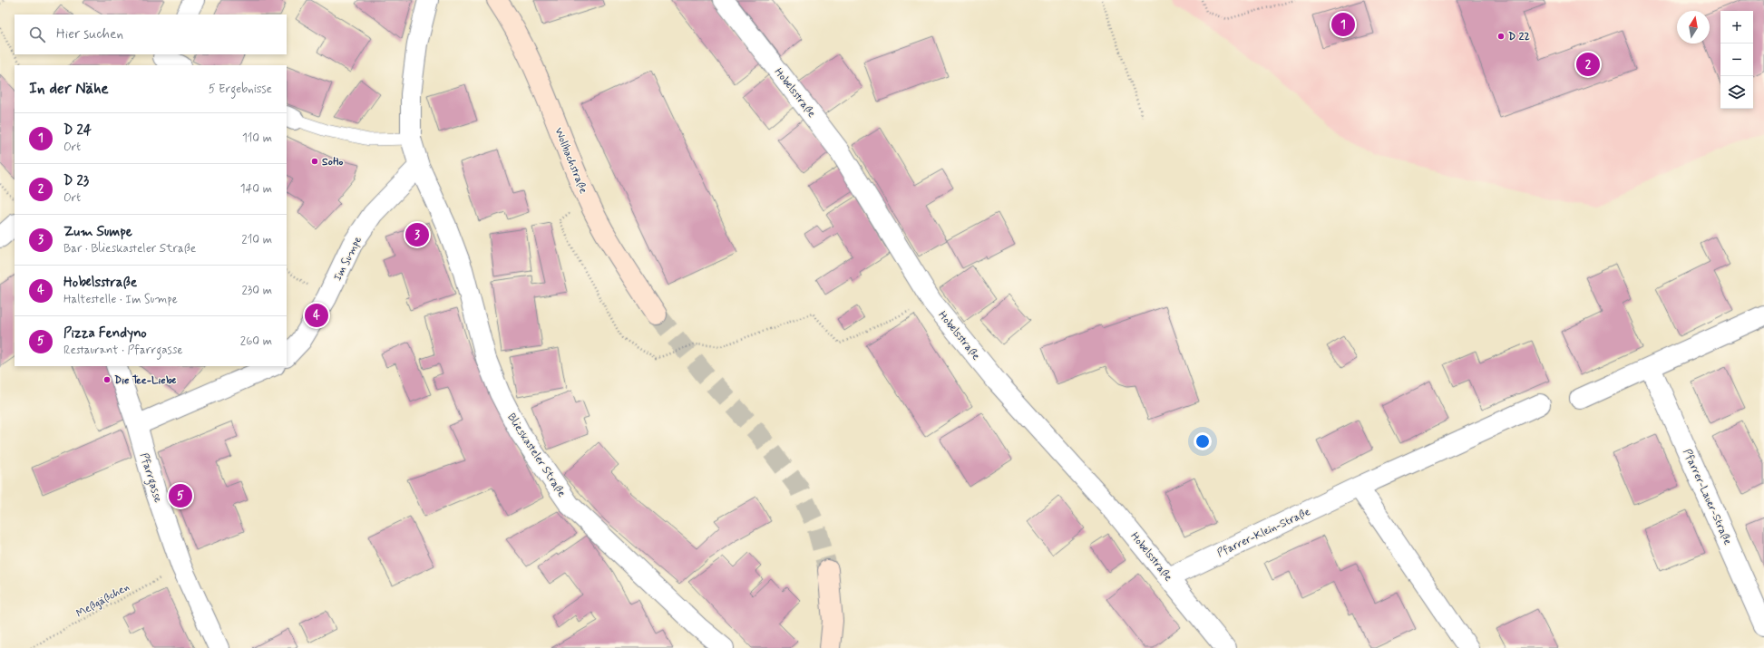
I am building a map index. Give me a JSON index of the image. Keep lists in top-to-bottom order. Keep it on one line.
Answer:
{"streets":{"main road":["Wollbachstraße"],"street":["Hobelsstraße","Im Sumpe","Blieskasteler Straße","Pfarrgasse","Pfarrer-Lauer-Straße","Pfarrer-Klein-Straße"],"path":["Meßgäßchen"]},"crossings":[["Hobelsstraße","Pfarrer-Klein-Straße"],["Im Sumpe","Blieskasteler Straße"],["Pfarrgasse","Meßgäßchen"]],"places":["D 22","SoHo","Die Tee-Liebe"],"north":"top","page":{"map_buttons":["+","−"],"pins":["1","2","3","4","5"],"search":"Hier suchen","heading":["In der Nähe","5 Ergebnisse"],"list":[{"mark":"1","name":"D 24","note":"Ort","value":"110 m"},{"mark":"2","name":"D 23","note":"Ort","value":"140 m"},{"mark":"3","name":"Zum Sumpe","note":"Bar · Blieskasteler Straße","value":"210 m"},{"mark":"4","name":"Hobelsstraße","note":"Haltestelle · Im Sumpe","value":"230 m"},{"mark":"5","name":"Pizza Fendyno","note":"Restaurant · Pfarrgasse","value":"260 m"}]}}
